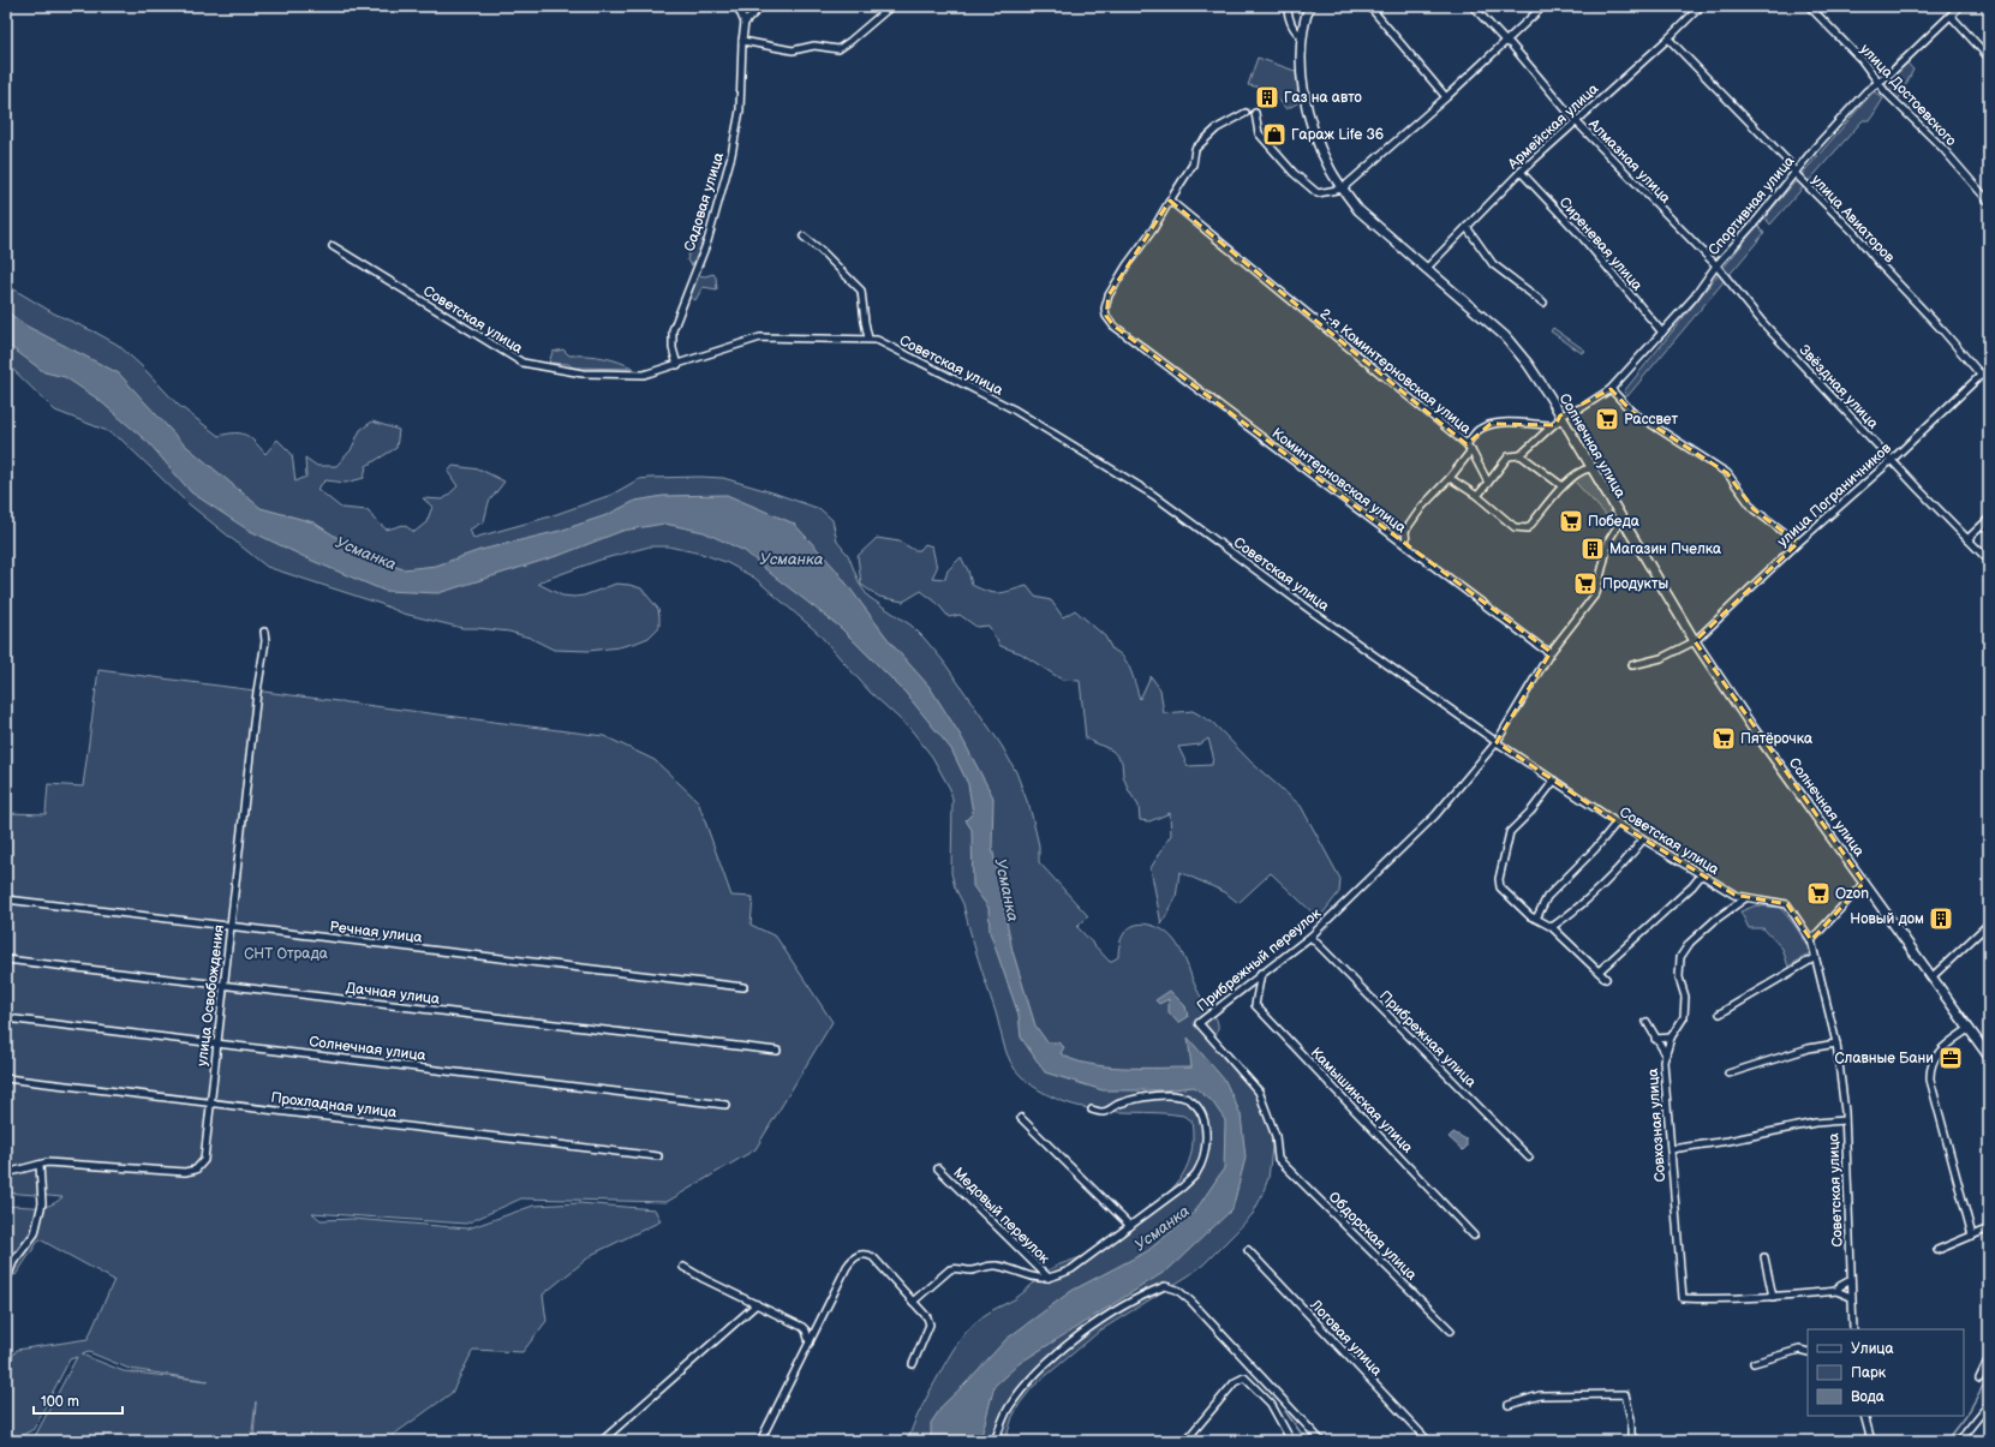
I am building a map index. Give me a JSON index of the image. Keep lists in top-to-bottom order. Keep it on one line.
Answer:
{"streets":{"street":["улица Достоевского","Армейская улица","Алмазная улица","Садовая улица","Спортивная улица","улица Авиаторов","Сиреневая улица","Советская улица","2-я Коминтерновская улица","Звёздная улица","Солнечная улица","Коминтерновская улица","улица Пограничников","Речная улица","Прибрежный переулок","Дачная улица","улица Освобождения","Прибрежная улица","Камышинская улица","Прохладная улица","Совхозная улица","Медовый переулок","Обдорская улица","Логовая улица"]},"crossings":[["улица Достоевского","Спортивная улица"],["Армейская улица","Алмазная улица"],["Армейская улица","улица Авиаторов"],["Армейская улица","Сиреневая улица"],["Армейская улица","Солнечная улица"],["Алмазная улица","Спортивная улица"],["Алмазная улица","Звёздная улица"],["Садовая улица","Советская улица"],["Спортивная улица","улица Авиаторов"],["Спортивная улица","Сиреневая улица"],["Спортивная улица","Звёздная улица"],["Спортивная улица","Солнечная улица"],["улица Авиаторов","улица Пограничников"],["Советская улица","Прибрежный переулок"],["Советская улица","Совхозная улица"],["2-я Коминтерновская улица","Коминтерновская улица"],["Звёздная улица","улица Пограничников"],["Солнечная улица","улица Пограничников"],["Солнечная улица","улица Освобождения"],["Речная улица","улица Освобождения"],["Прибрежный переулок","Прибрежная улица"],["Прибрежный переулок","Камышинская улица"],["Прибрежный переулок","Обдорская улица"],["Дачная улица","улица Освобождения"],["улица Освобождения","Прохладная улица"]],"water":["Усманка"],"parks":["СНТ Отрада"],"places":{"building":["Газ на авто","Магазин Пчелка","Новый дом"],"shop":["Гараж Life 36"],"supermarket":["Рассвет","Победа","Продукты","Пятёрочка","Ozon"],"office":["Славные Бани"]},"legend":["Улица","Парк","Вода"],"scale_bar":"100 m"}
